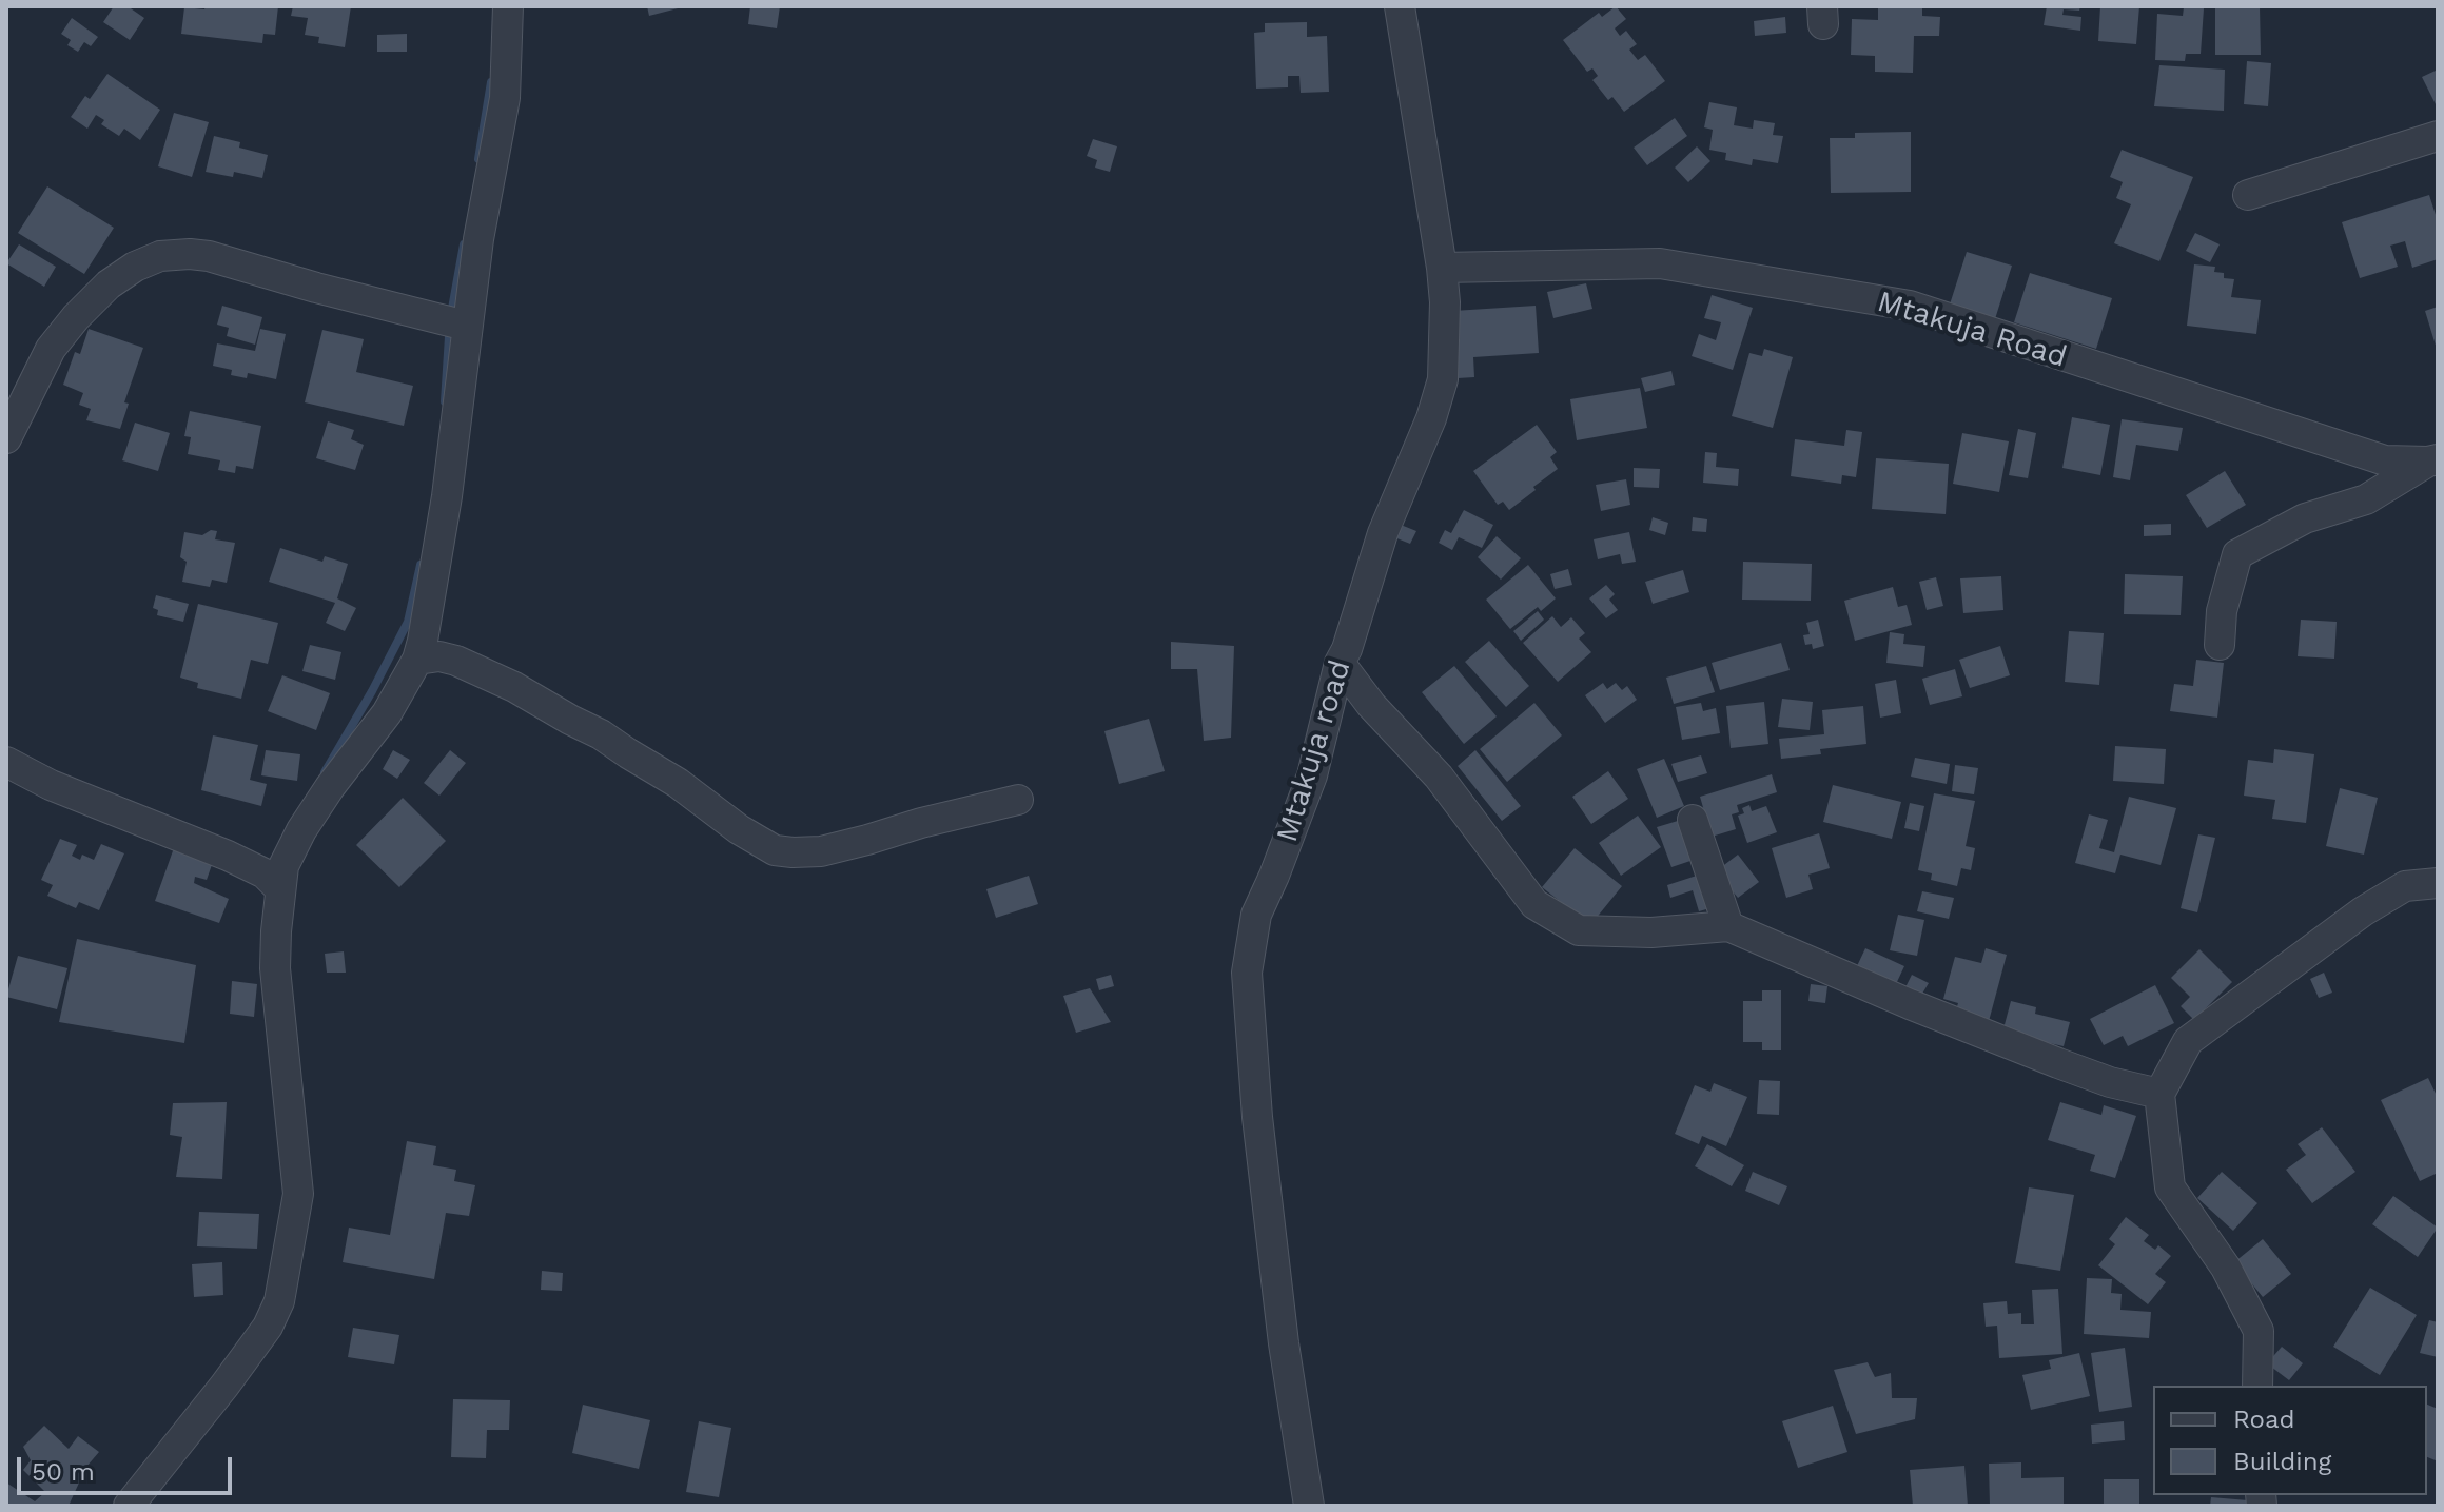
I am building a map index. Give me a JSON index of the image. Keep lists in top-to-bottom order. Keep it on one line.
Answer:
{"streets":{"street":["Mtakuja Road","Mtakuja road"]},"crossings":[["Mtakuja Road","Mtakuja road"]],"legend":["Road","Building"],"scale_bar":"50 m"}
